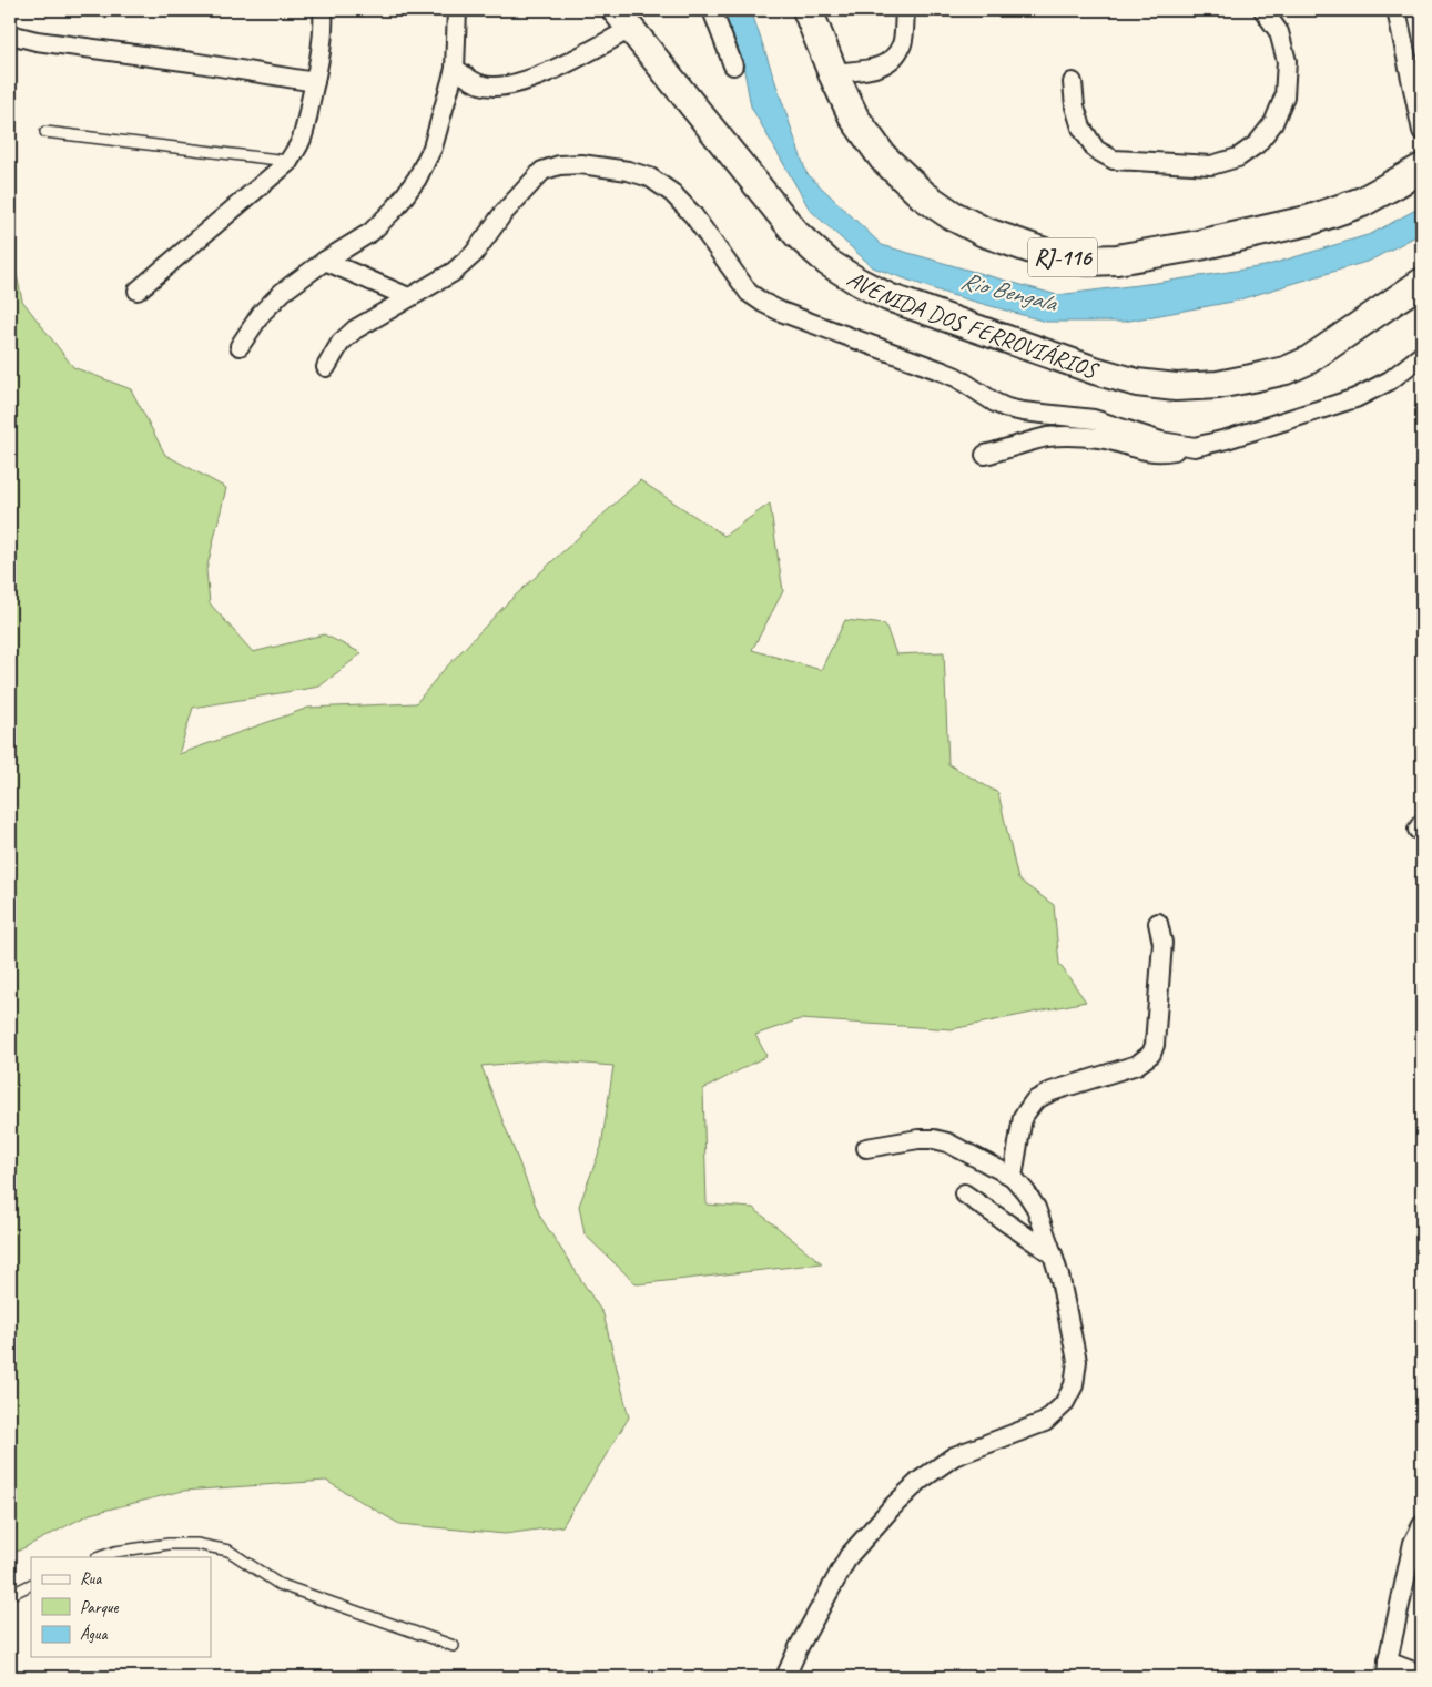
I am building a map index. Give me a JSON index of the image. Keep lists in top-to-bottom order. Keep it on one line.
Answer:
{"streets":{"main road":["RJ-116","AVENIDA DOS FERROVIÁRIOS"]},"water":["Rio Bengala"],"legend":["Rua","Parque","Água"]}
